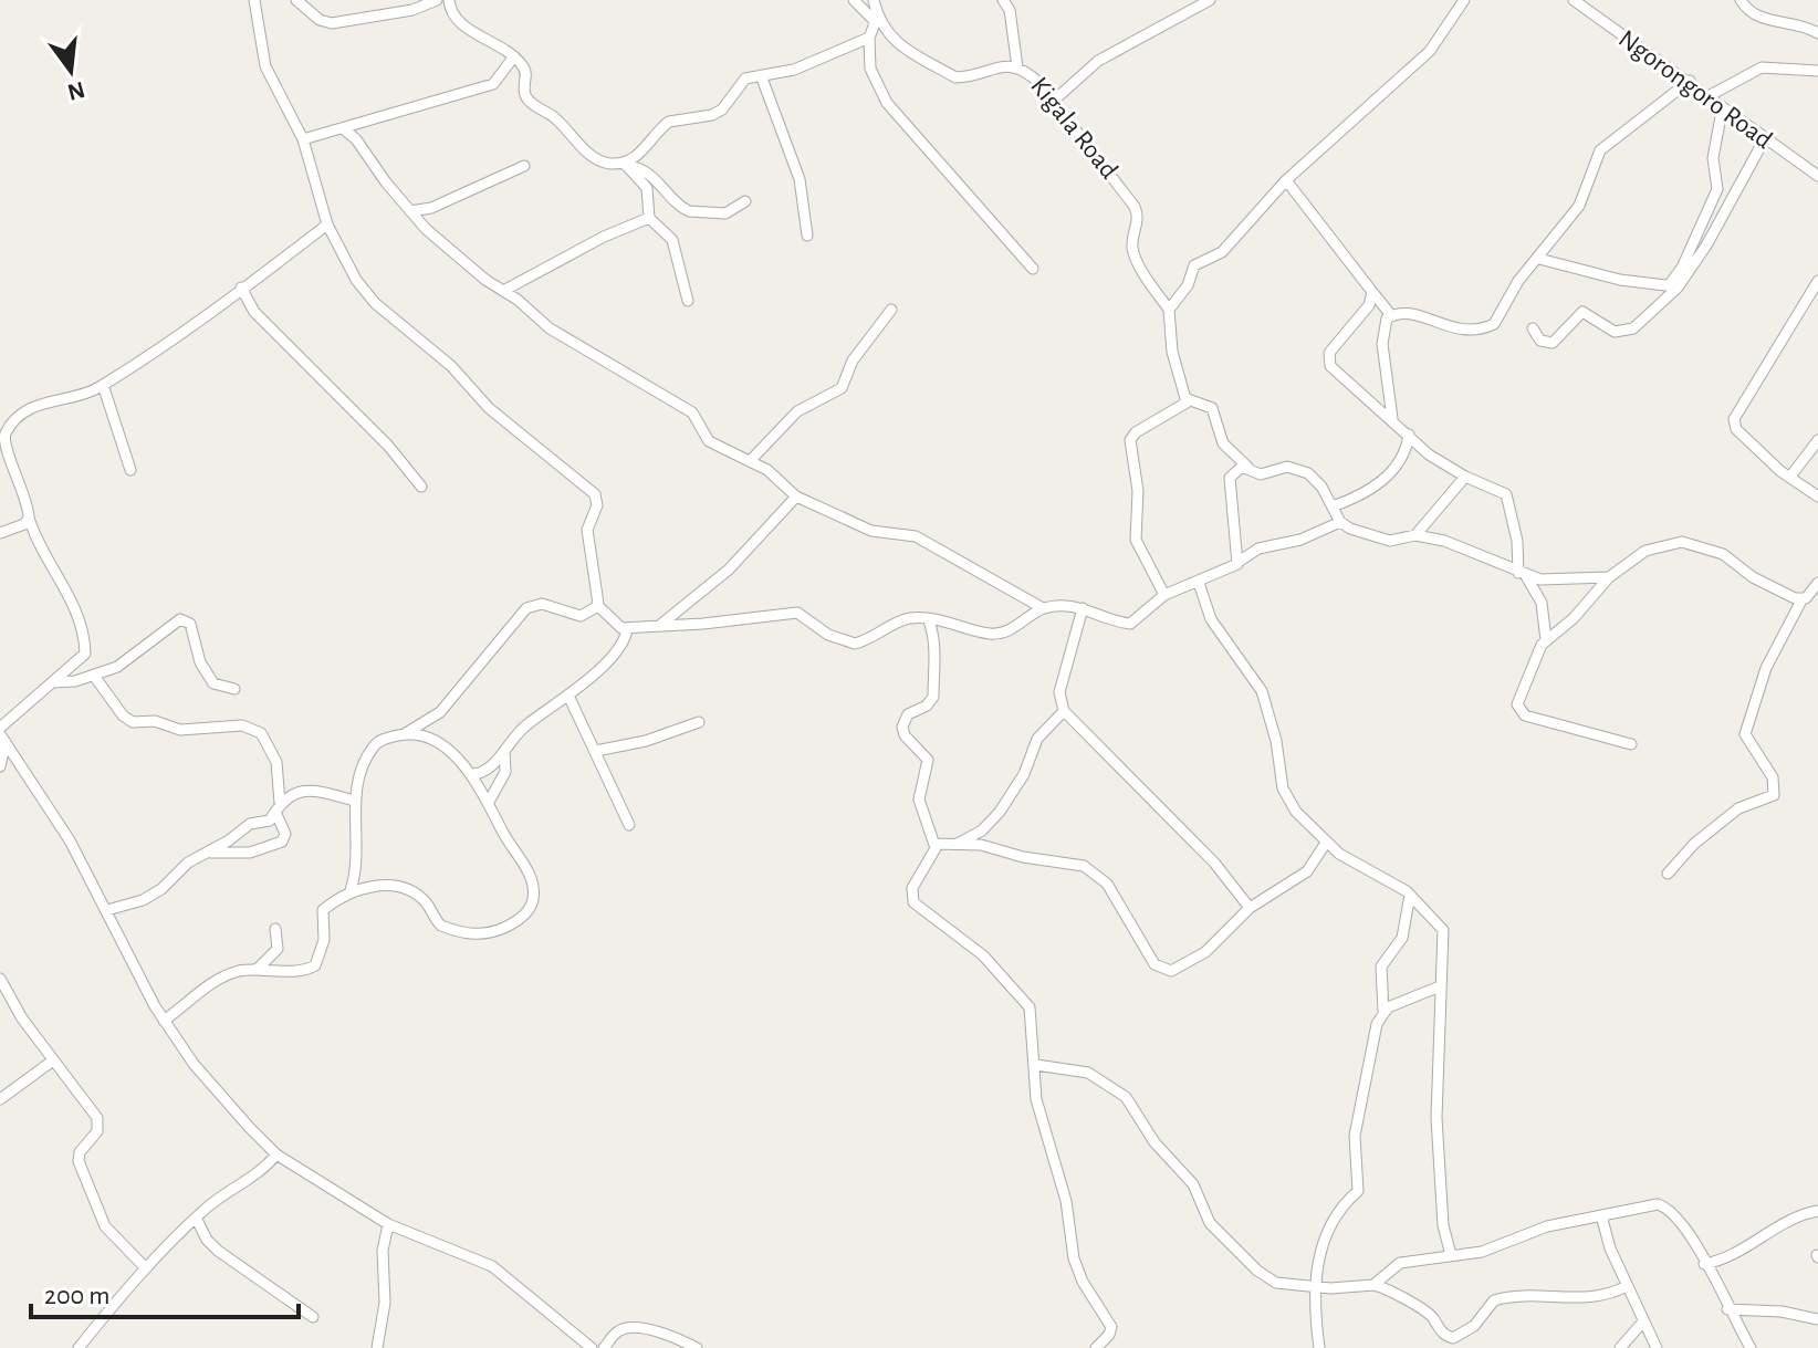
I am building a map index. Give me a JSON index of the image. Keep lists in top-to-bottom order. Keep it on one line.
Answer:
{"streets":{"street":["Ngorongoro Road","Kigala Road"]},"scale_bar":"200 m","north":"bottom"}
